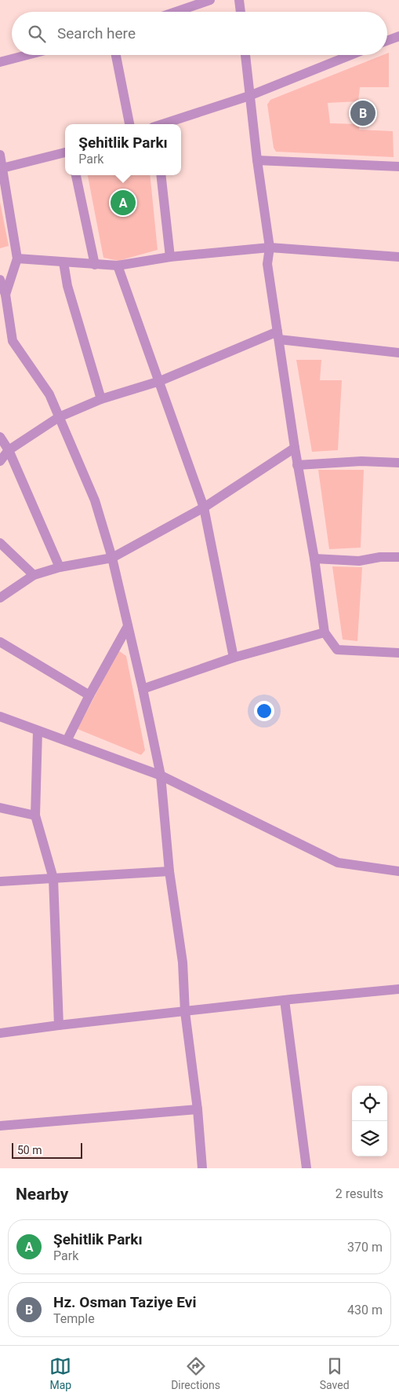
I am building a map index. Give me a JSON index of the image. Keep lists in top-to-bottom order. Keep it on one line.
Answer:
{"scale_bar":"50 m","page":{"search":"Search here","pins":["B","A"],"popup":["Şehitlik Parkı","Park"],"scale":"50 m","heading":["Nearby","2 results"],"list":[{"mark":"A","name":"Şehitlik Parkı","note":"Park","value":"370 m"},{"mark":"B","name":"Hz. Osman Taziye Evi","note":"Temple","value":"430 m"}],"nav":["Map","Directions","Saved"]}}
